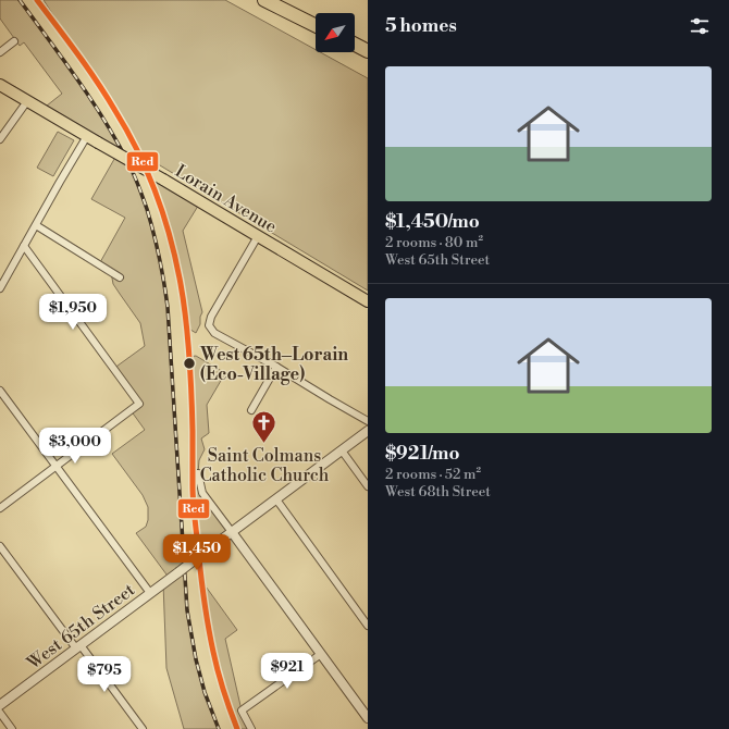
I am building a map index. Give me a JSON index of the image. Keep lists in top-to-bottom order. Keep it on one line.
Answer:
{"streets":{"main road":["Lorain Avenue"],"street":["West 65th Street"]},"places":{"other":["West 65th–Lorain (Eco-Village)"],"church":["Saint Colmans Catholic Church"]},"lines":["transit line Red"],"north":"bottom left","page":{"heading":"5 homes","list":[{"name":"$1,450/mo","note":"2 rooms · 80 m² · West 65th Street"},{"name":"$921/mo","note":"2 rooms · 52 m² · West 68th Street"}],"price":["$1,950","$3,000","$1,450","$921","$795"]}}
